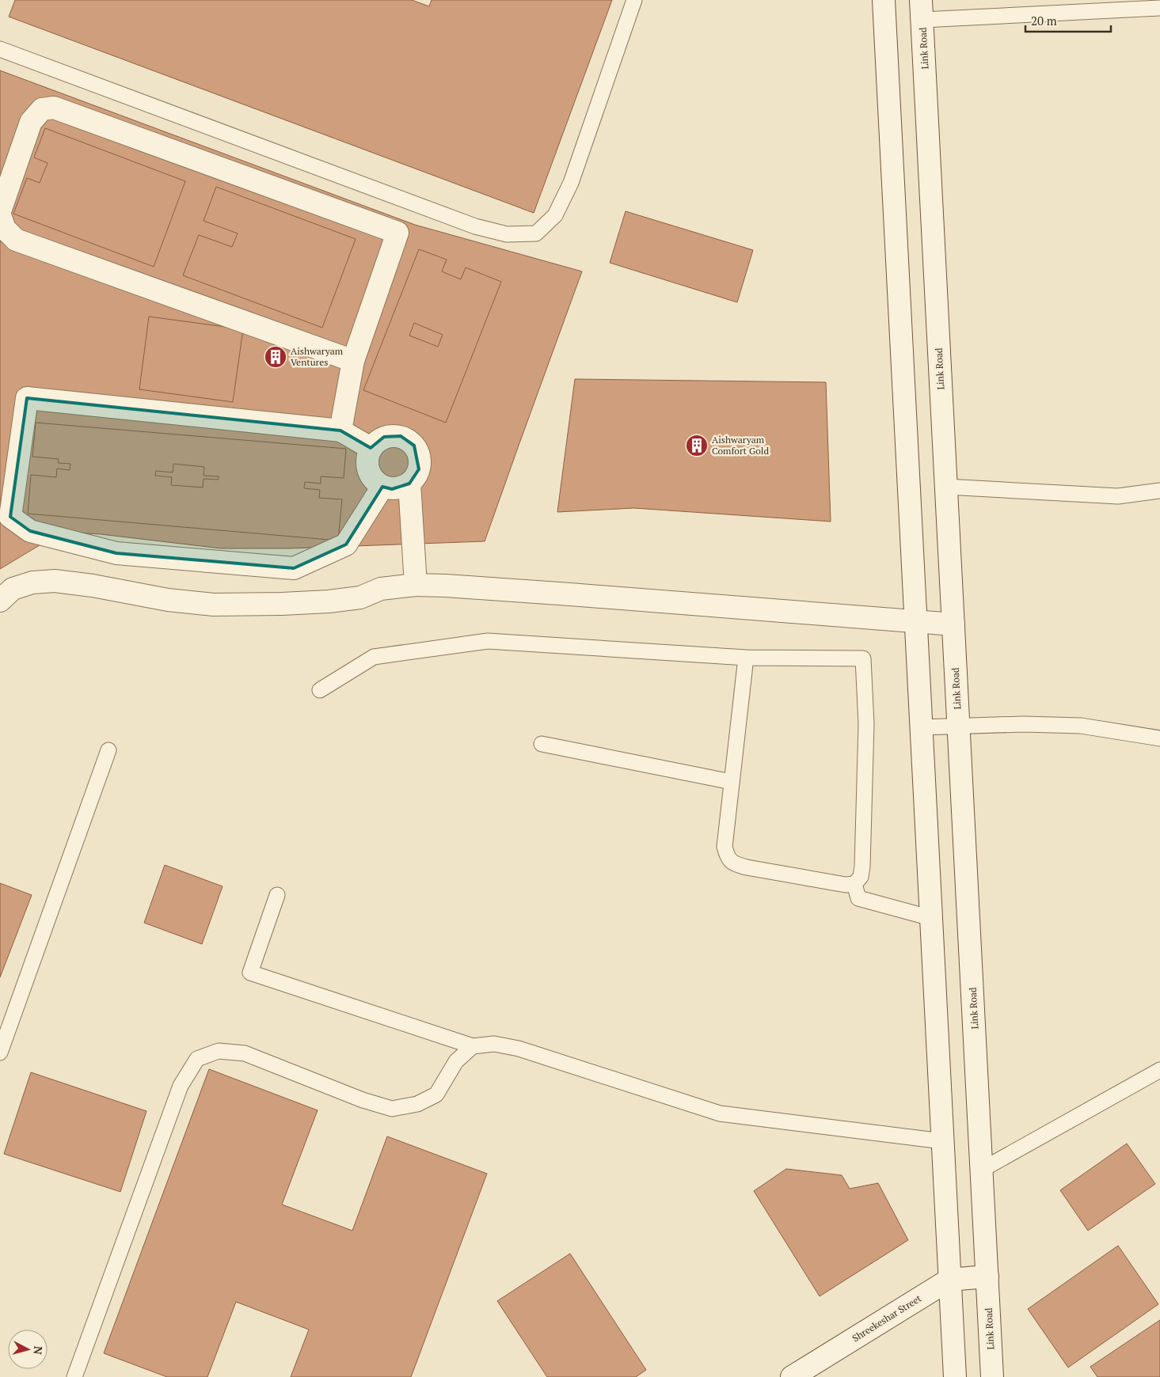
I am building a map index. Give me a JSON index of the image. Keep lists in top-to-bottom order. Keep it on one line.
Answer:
{"streets":{"street":["Link Road","Shreekeshar Street"]},"crossings":[["Link Road","Shreekeshar Street"]],"places":{"building":["Aishwaryam Ventures","Aishwaryam Comfort Gold"]},"scale_bar":"20 m","north":"right"}
